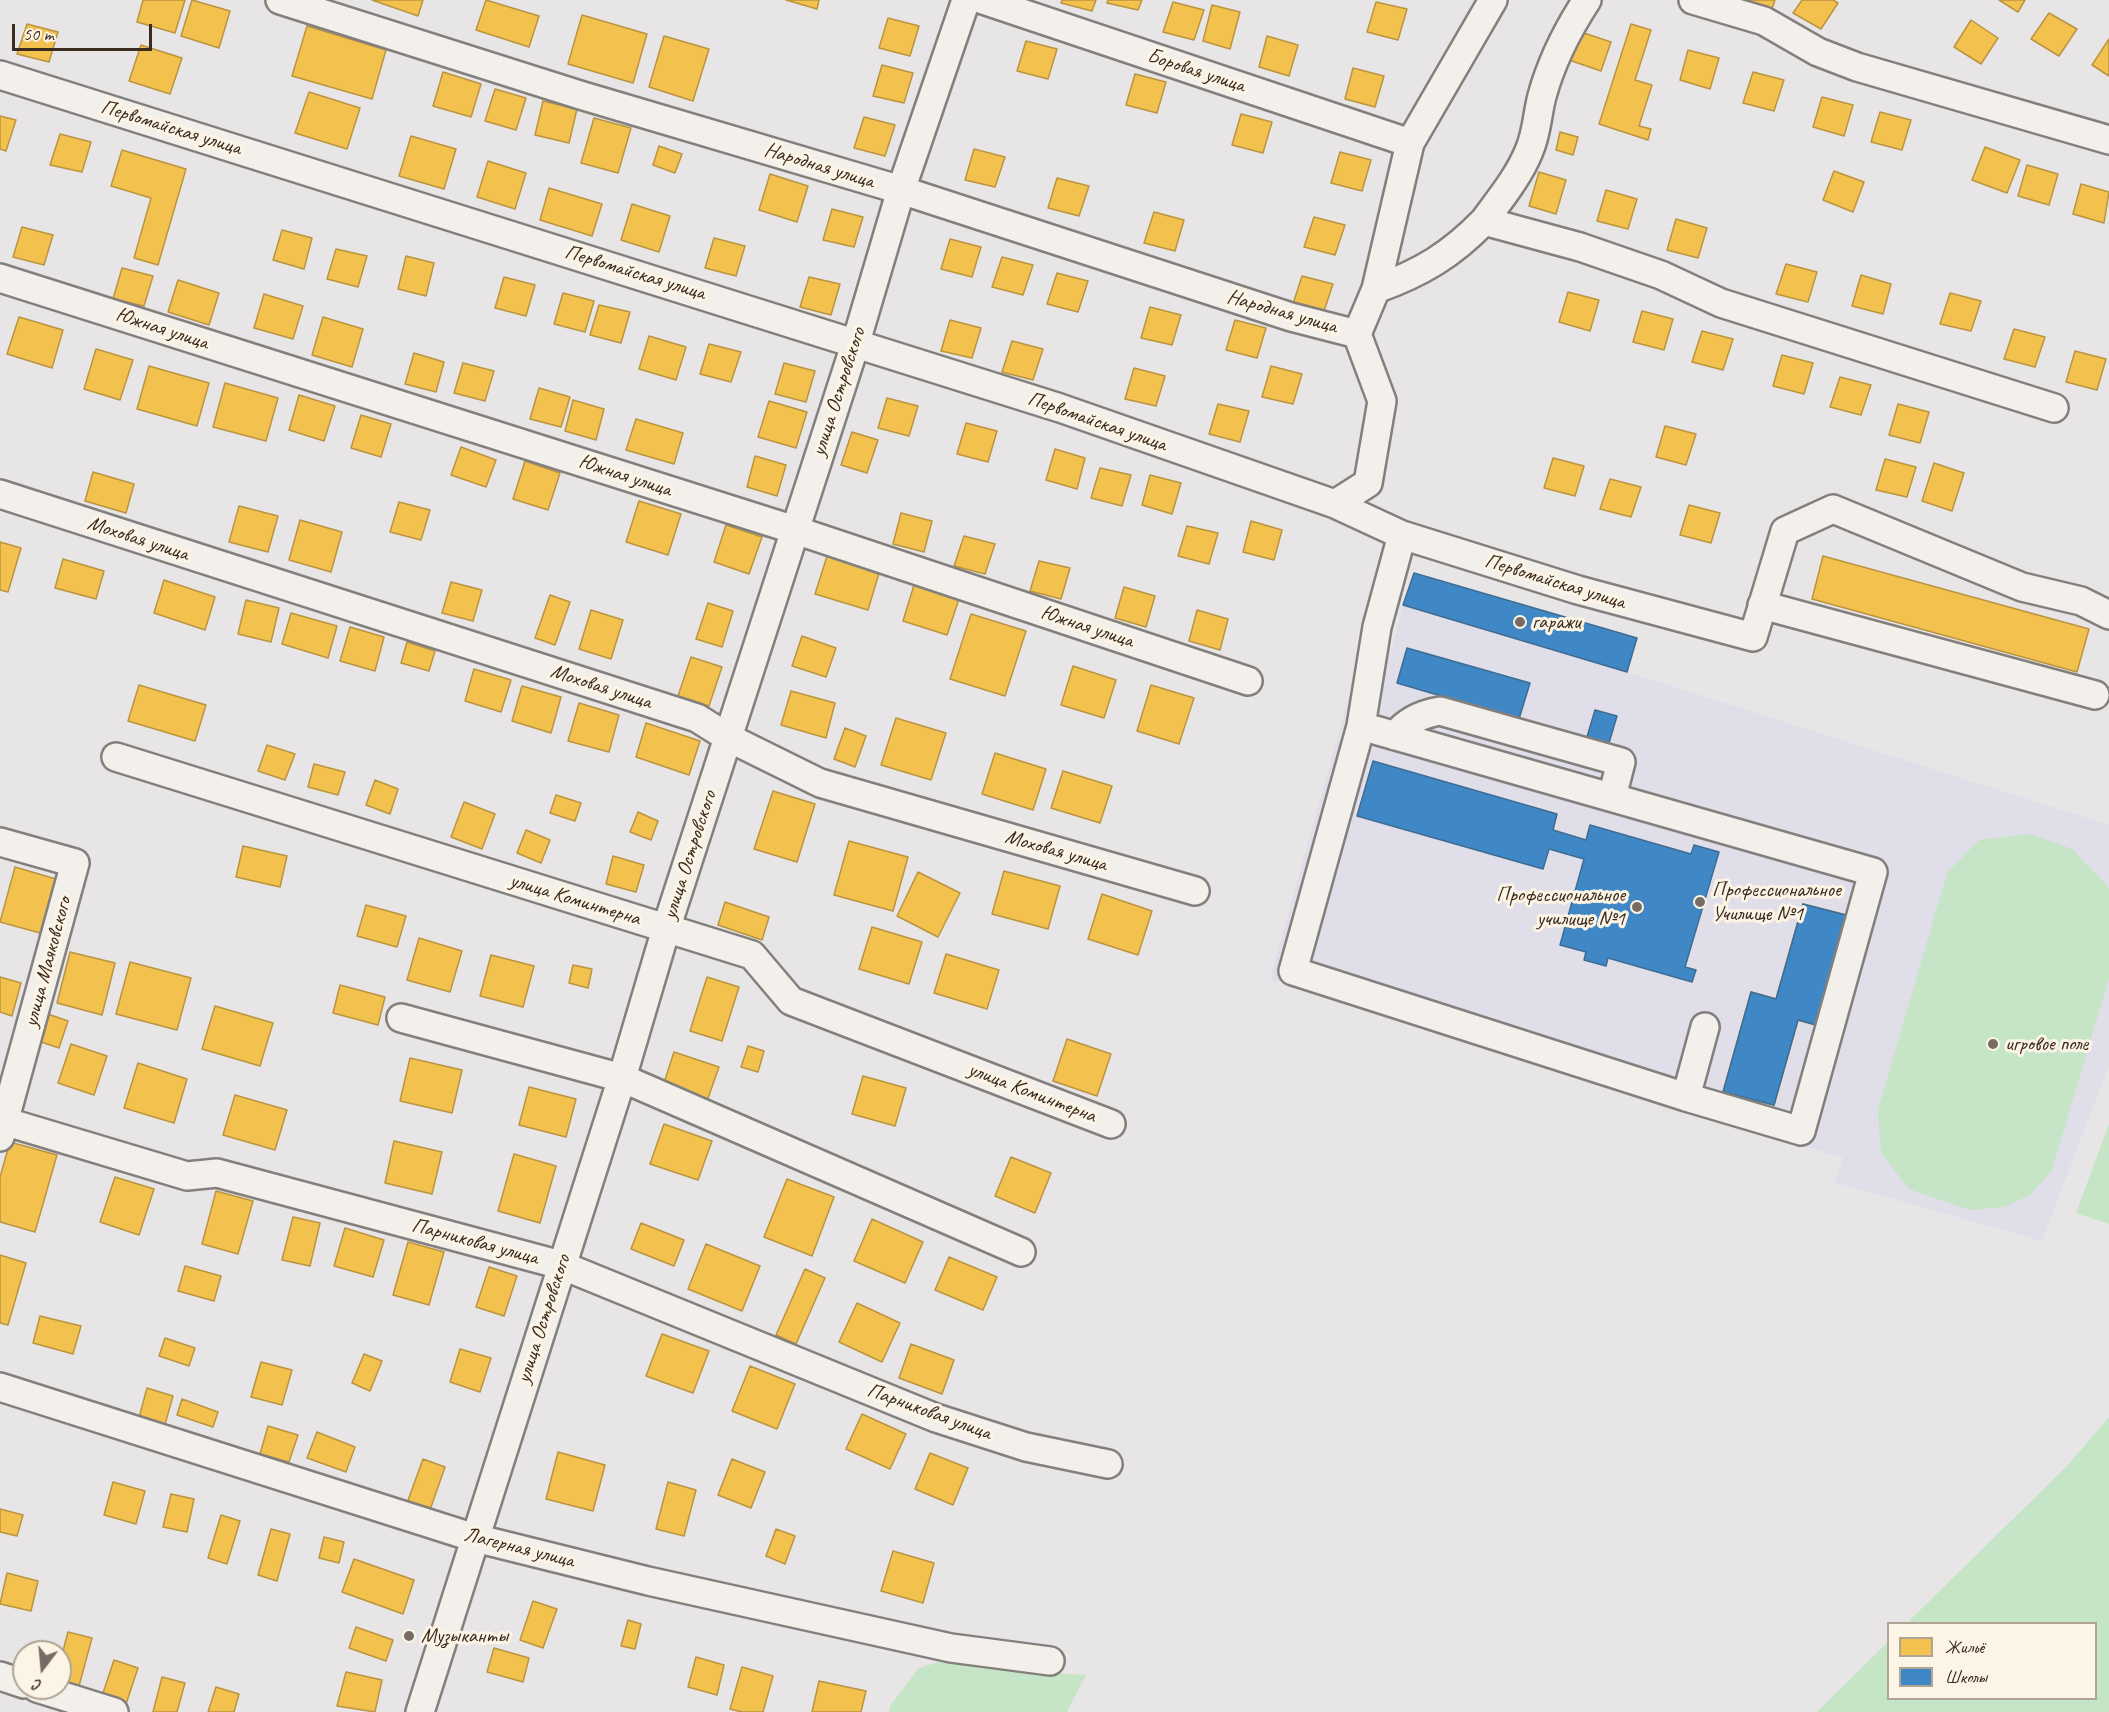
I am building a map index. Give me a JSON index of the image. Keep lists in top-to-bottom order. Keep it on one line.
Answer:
{"streets":{"street":["Боровая улица","Первомайская улица","Народная улица","Южная улица","улица Островского","Моховая улица","улица Коминтерна","улица Маяковского","Парниковая улица","Лагерная улица"]},"crossings":[["Первомайская улица","улица Островского"],["Народная улица","улица Островского"],["Южная улица","улица Островского"],["улица Островского","Моховая улица"],["улица Островского","улица Коминтерна"],["улица Островского","Парниковая улица"],["улица Островского","Лагерная улица"],["улица Маяковского","Парниковая улица"]],"places":["гаражи","Профессиональное Училище №1","Профессиональное училище №1","игровое поле","Музыканты"],"legend":["Жильё","Школы"],"scale_bar":"50 m","north":"bottom"}
